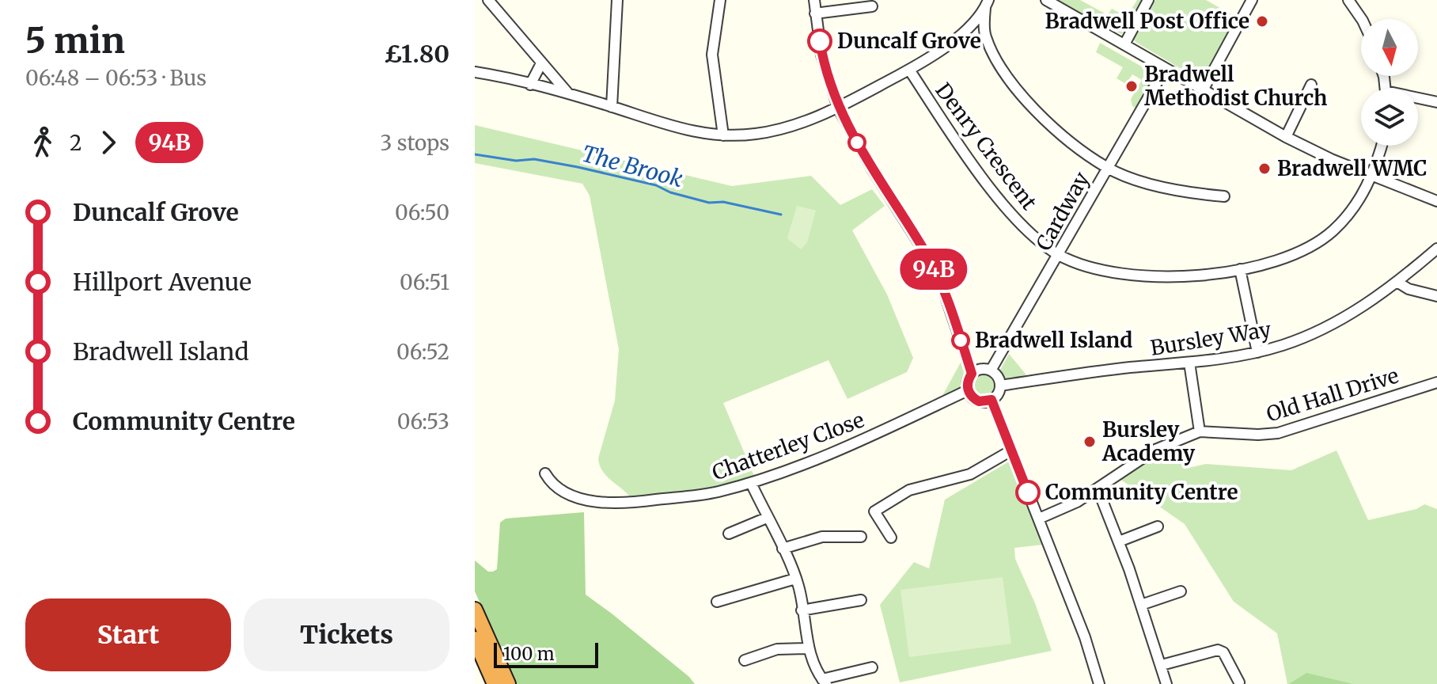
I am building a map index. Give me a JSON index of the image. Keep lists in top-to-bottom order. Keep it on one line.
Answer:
{"streets":{"street":["Denry Crescent","Cardway","Bursley Way","Old Hall Drive","Chatterley Close"]},"crossings":[["Denry Crescent","Cardway"],["Cardway","Bursley Way"],["Cardway","Chatterley Close"],["Bursley Way","Chatterley Close"]],"water":["The Brook"],"places":["Bradwell Post Office","Duncalf Grove","Bradwell Methodist Church","Bradwell WMC","Bradwell Island","Bursley Academy","Community Centre"],"lines":["bus line 94B"],"scale_bar":"100 m","north":"bottom","page":{"heading":["5 min","06:48 – 06:53 · Bus","£1.80"],"on_map":"94B","legs":["2","94B","3 stops"],"list":[{"name":"Duncalf Grove","value":"06:50"},{"name":"Hillport Avenue","value":"06:51"},{"name":"Bradwell Island","value":"06:52"},{"name":"Community Centre","value":"06:53"}],"buttons":["Start","Tickets"],"scale":"100 m"}}
